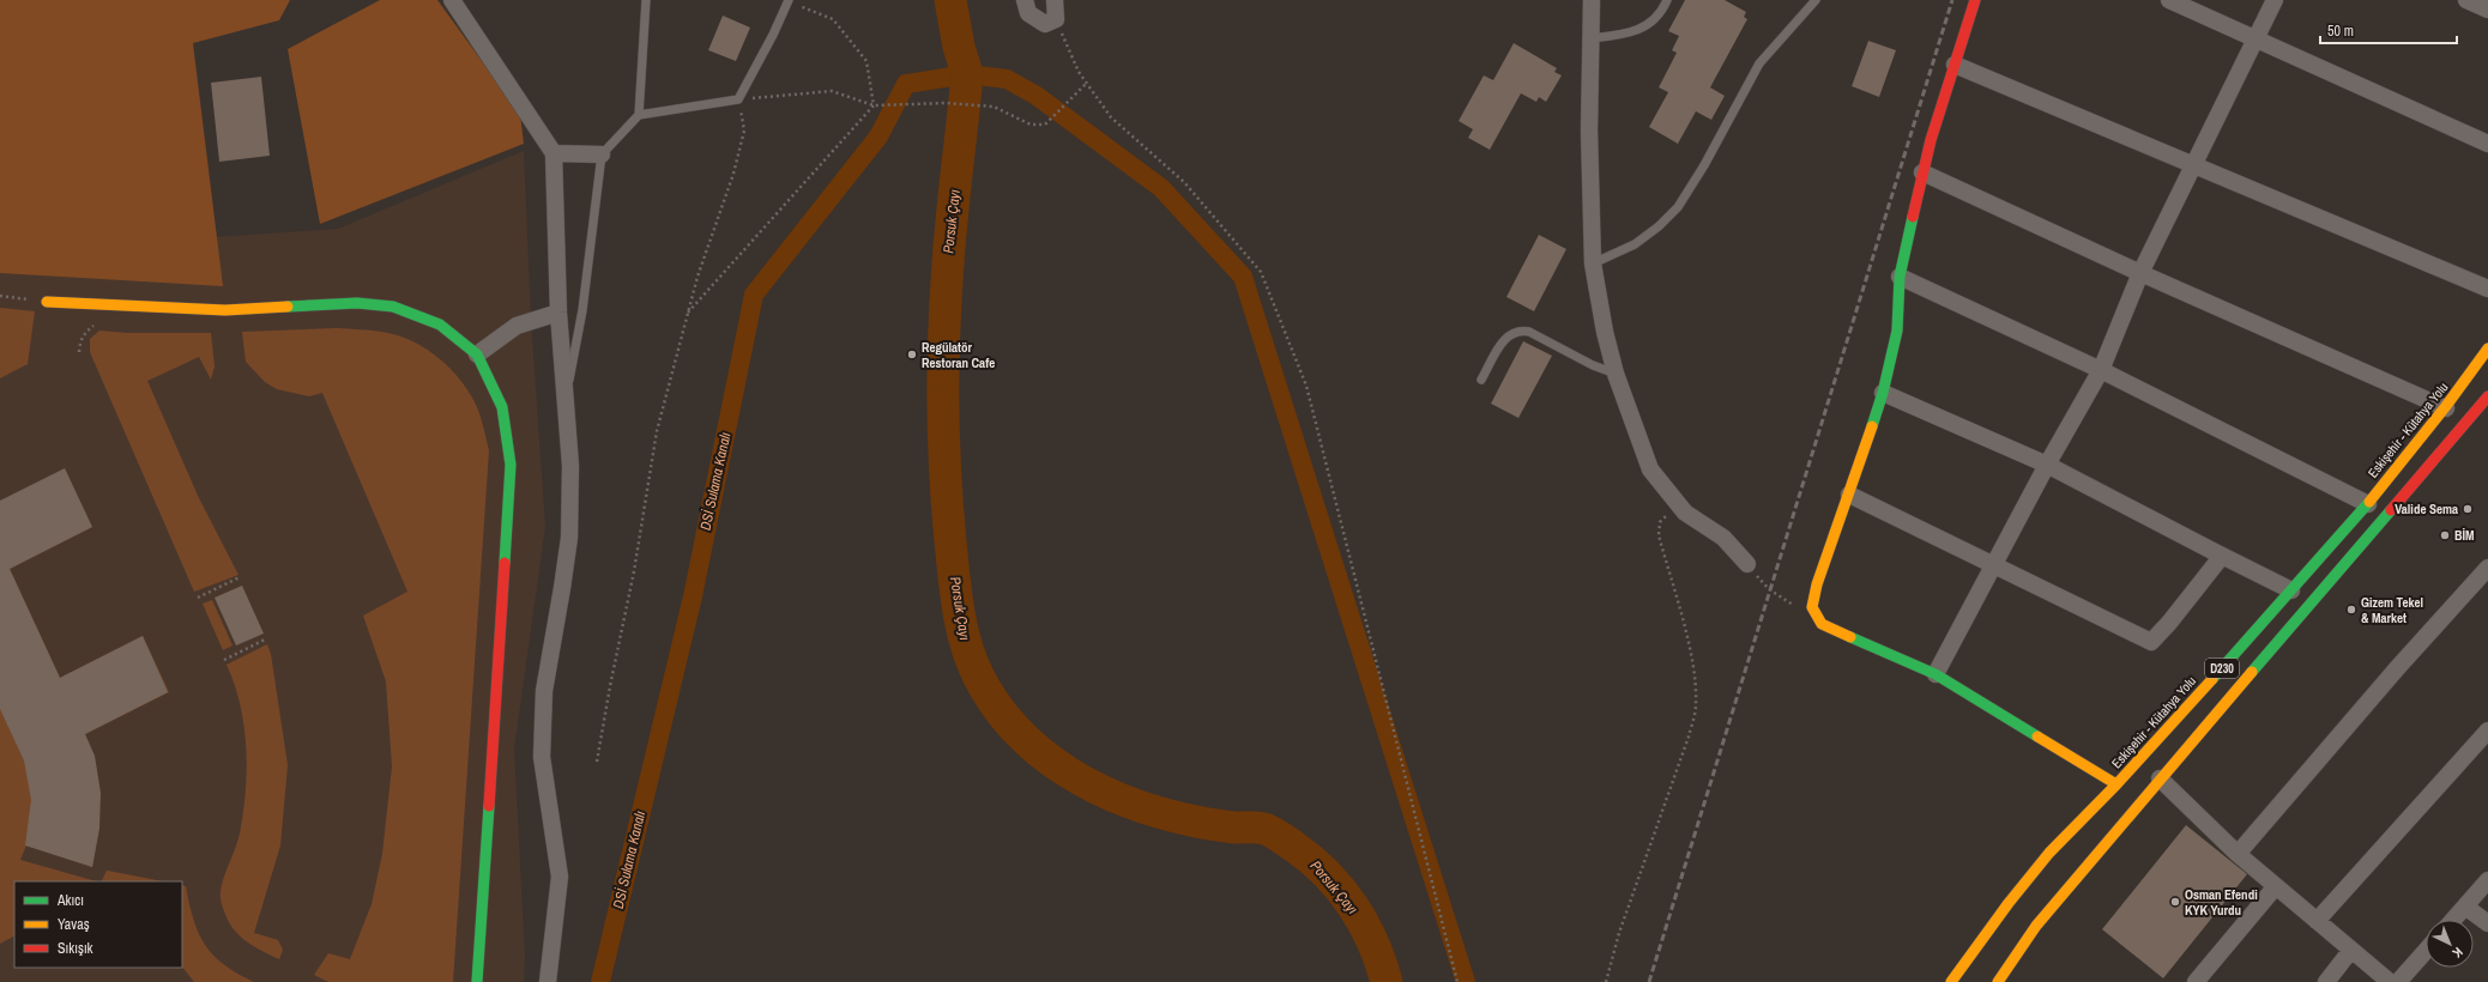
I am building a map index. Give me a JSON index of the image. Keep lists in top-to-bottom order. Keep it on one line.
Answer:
{"streets":{"main road":["Eskişehir - Kütahya Yolu","D230"]},"water":["Porsuk Çayı","DSİ Sulama Kanalı"],"places":["Regülatör Restoran Cafe","Valide Sema","BİM","Gizem Tekel & Market","Osman Efendi KYK Yurdu"],"legend":["Akıcı","Yavaş","Sıkışık"],"scale_bar":"50 m","north":"bottom right"}
